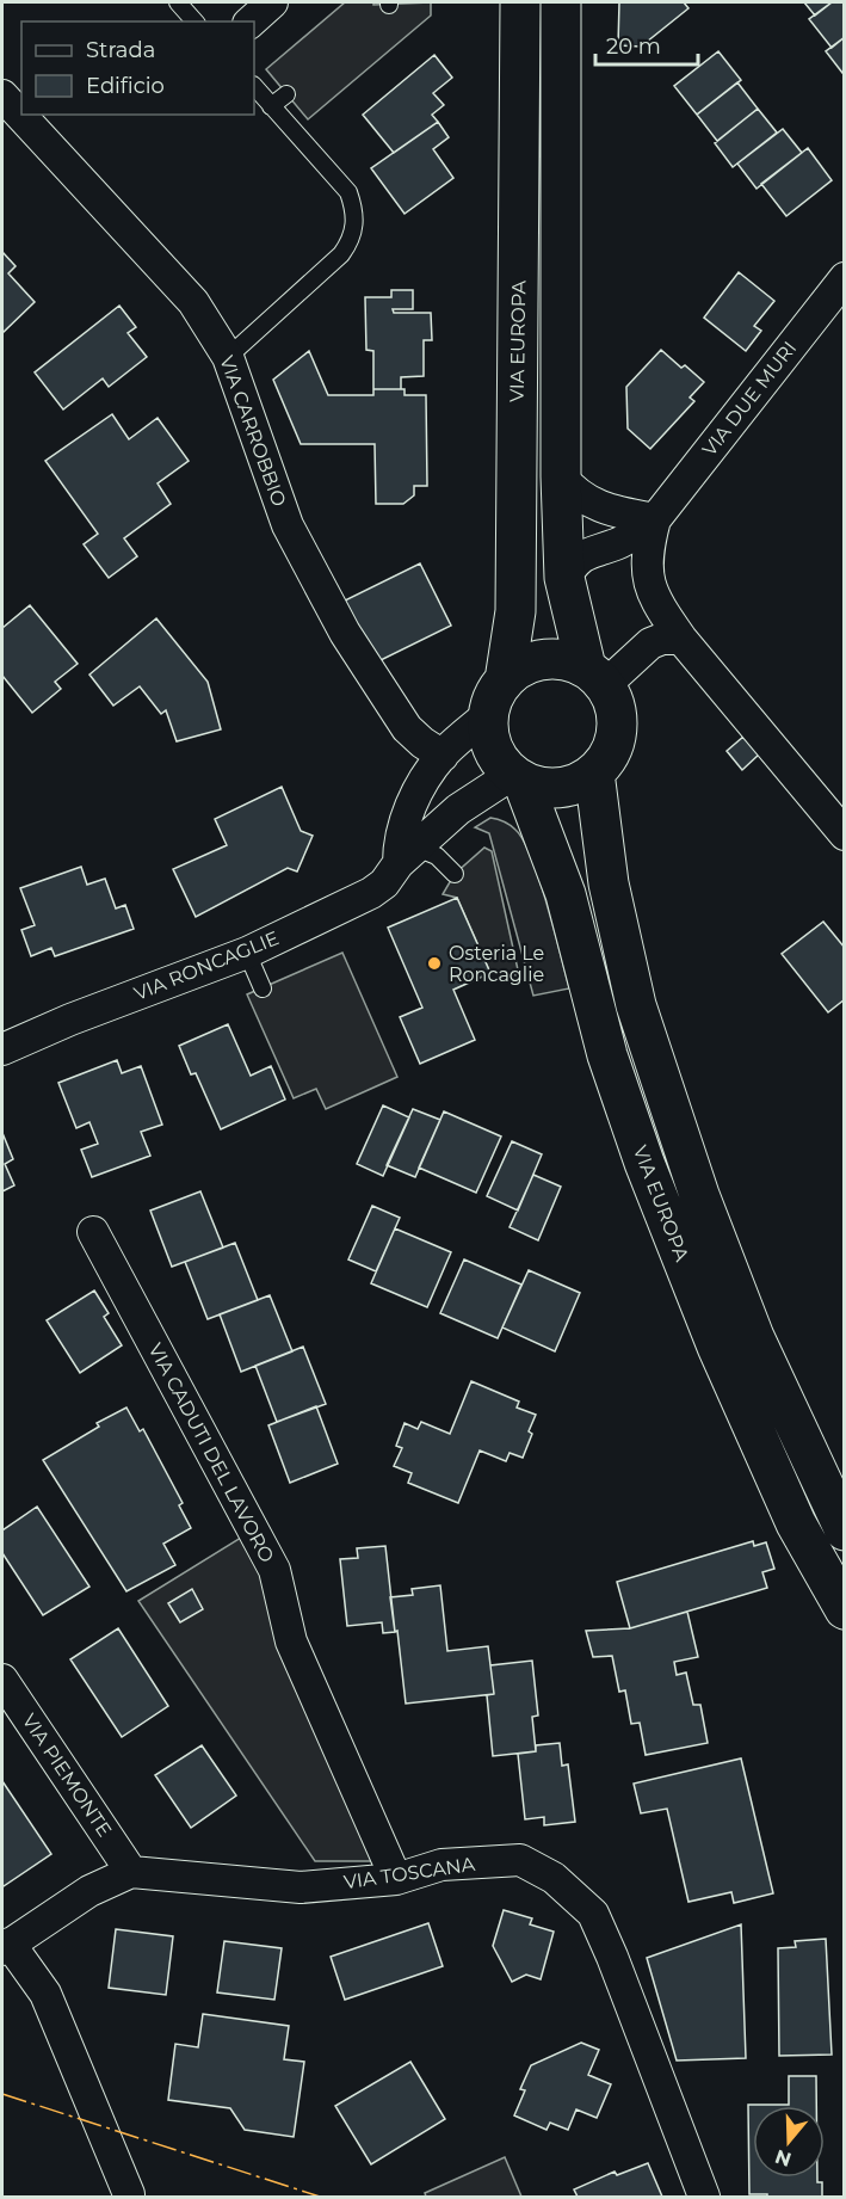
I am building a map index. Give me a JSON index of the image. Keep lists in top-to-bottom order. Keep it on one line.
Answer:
{"streets":{"main road":["VIA EUROPA"],"street":["VIA DUE MURI","VIA CARROBBIO","VIA RONCAGLIE","VIA CADUTI DEL LAVORO","VIA PIEMONTE","VIA TOSCANA"]},"crossings":[["VIA EUROPA","VIA RONCAGLIE"],["VIA CADUTI DEL LAVORO","VIA TOSCANA"],["VIA PIEMONTE","VIA TOSCANA"]],"places":["Osteria Le Roncaglie"],"legend":["Strada","Edificio"],"scale_bar":"20 m","north":"bottom"}
